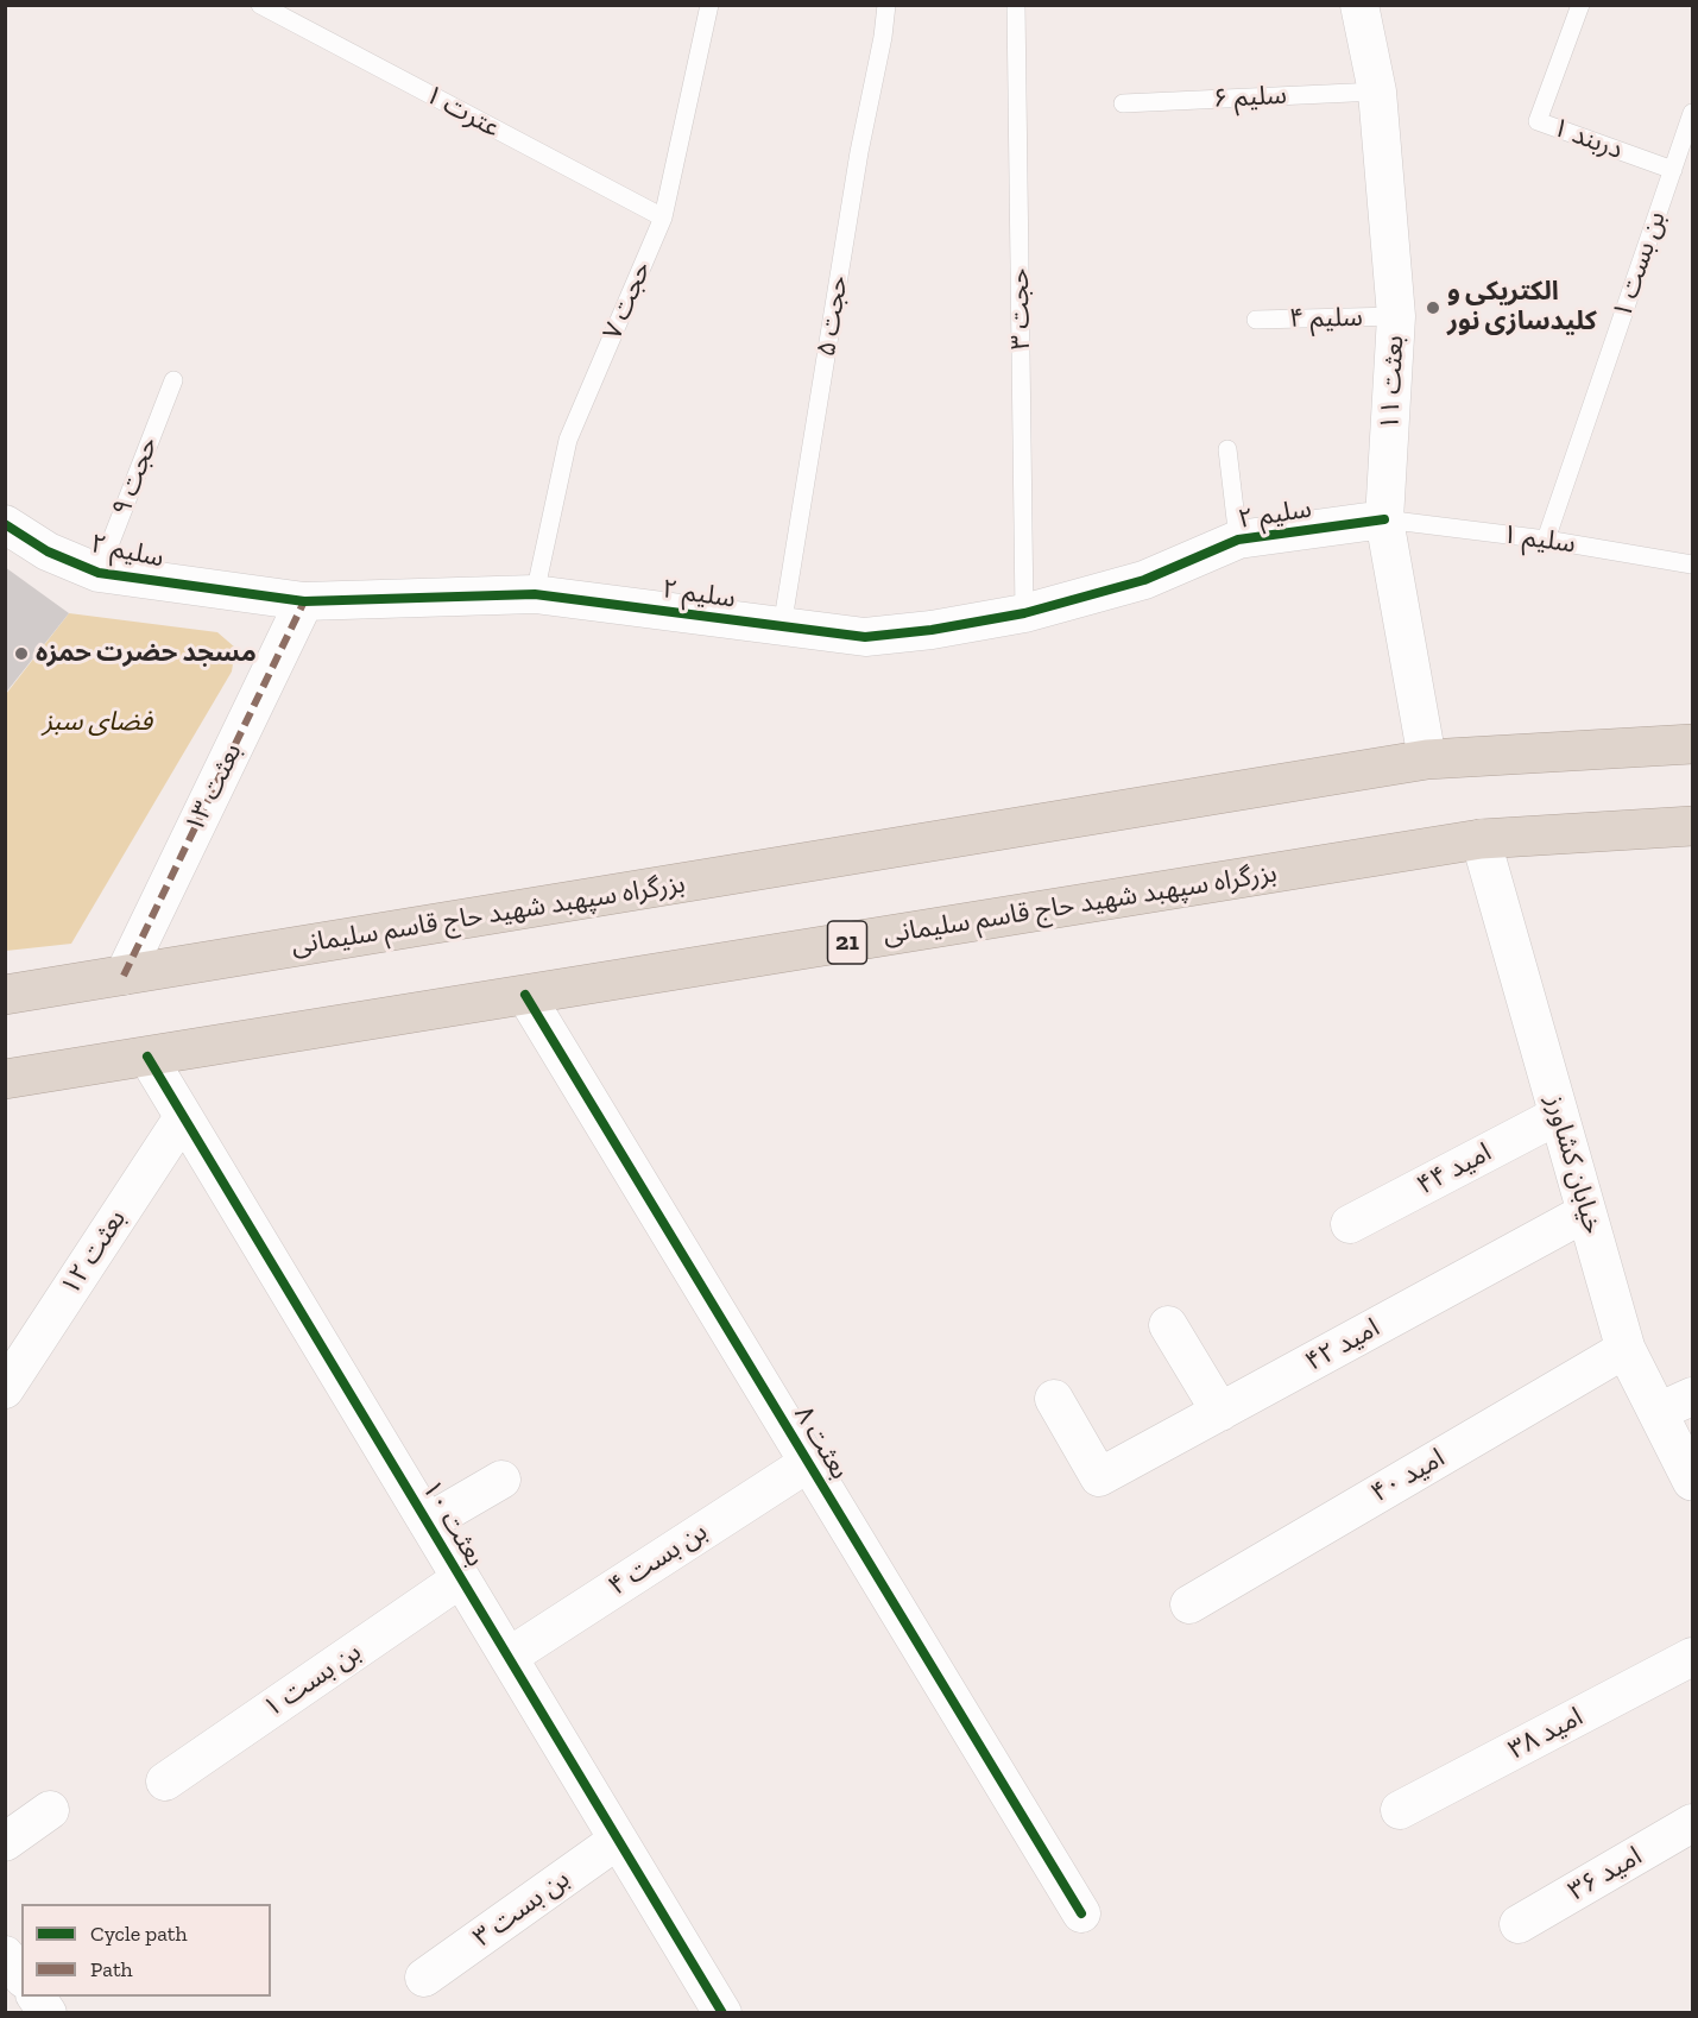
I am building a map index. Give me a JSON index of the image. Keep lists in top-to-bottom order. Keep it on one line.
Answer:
{"streets":{"highway":["بزرگراه سپهبد شهید حاج قاسم سلیمانی","21"],"main road":["خیابان کشاورز"],"street":["بن بست ۱","بعثت ۱۱","سلیم ۲","بعثت ۱۳","امید ۴۴","بعثت ۱۲","امید ۴۲","بعثت ۸","امید ۴۰","بعثت ۱۰","بن بست ۴","امید ۳۸","امید ۳۶","بن بست ۳"],"lane":["سلیم ۶","عترت ۱","دربند ۱","حجت ۷","حجت ۳","حجت ۵","سلیم ۴","حجت ۹","سلیم ۱"]},"crossings":[["سلیم ۶","بعثت ۱۱"],["عترت ۱","حجت ۷"],["دربند ۱","بن بست ۱"],["بن بست ۱","سلیم ۱"],["بن بست ۱","بعثت ۱۰"],["حجت ۷","سلیم ۲"],["حجت ۳","سلیم ۲"],["حجت ۵","سلیم ۲"],["سلیم ۴","بعثت ۱۱"],["بعثت ۱۱","سلیم ۲"],["بعثت ۱۱","سلیم ۱"],["بعثت ۱۱","بزرگراه سپهبد شهید حاج قاسم سلیمانی"],["حجت ۹","سلیم ۲"],["سلیم ۲","سلیم ۱"],["سلیم ۲","بعثت ۱۳"],["بعثت ۱۳","بزرگراه سپهبد شهید حاج قاسم سلیمانی"],["بزرگراه سپهبد شهید حاج قاسم سلیمانی","خیابان کشاورز"],["بزرگراه سپهبد شهید حاج قاسم سلیمانی","بعثت ۸"],["بزرگراه سپهبد شهید حاج قاسم سلیمانی","بعثت ۱۰"],["خیابان کشاورز","امید ۴۴"],["خیابان کشاورز","امید ۴۲"],["خیابان کشاورز","امید ۴۰"],["بعثت ۱۲","بعثت ۱۰"],["بعثت ۸","بن بست ۴"],["بعثت ۱۰","بن بست ۴"],["بعثت ۱۰","بن بست ۳"]],"parks":["فضای سبز"],"places":["الکتریکی و کلیدسازی نور","مسجد حضرت حمزه"],"legend":["Cycle path","Path"]}
